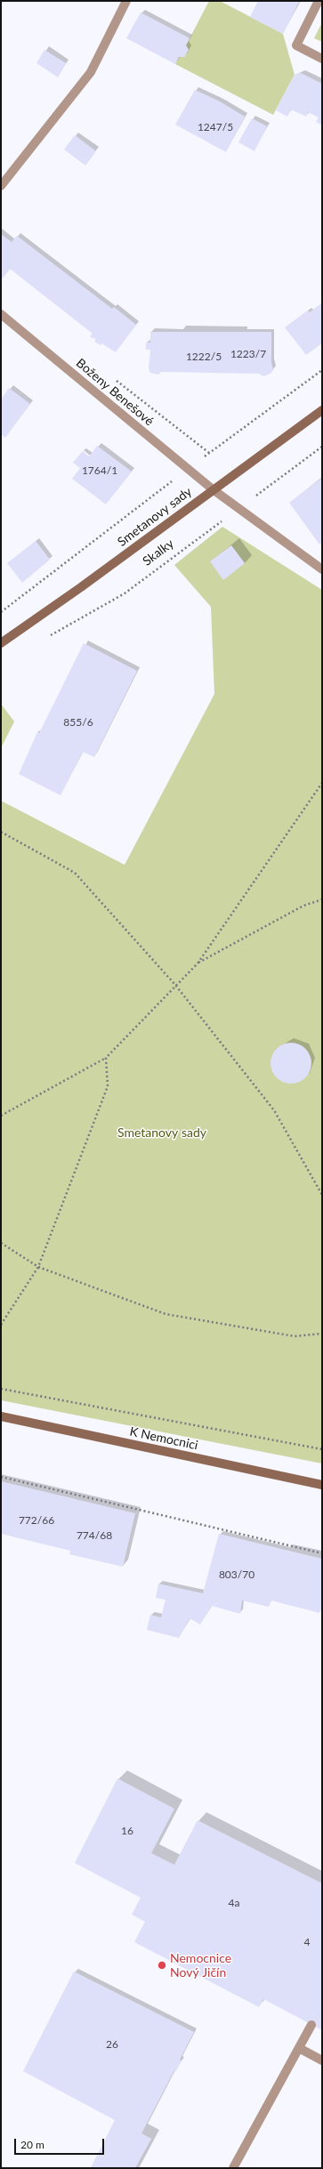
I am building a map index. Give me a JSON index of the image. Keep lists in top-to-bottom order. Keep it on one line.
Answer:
{"streets":{"street":["Boženy Benešové","Smetanovy sady","K Nemocnici"],"path":["Skalky"]},"crossings":[["Boženy Benešové","Smetanovy sady"]],"parks":["Smetanovy sady"],"places":["Nemocnice Nový Jičín"],"house_numbers":["1247/5","1223/7","1222/5","1764/1","855/6","772/66","774/68","803/70","16","4a","4","26"],"scale_bar":"20 m"}
